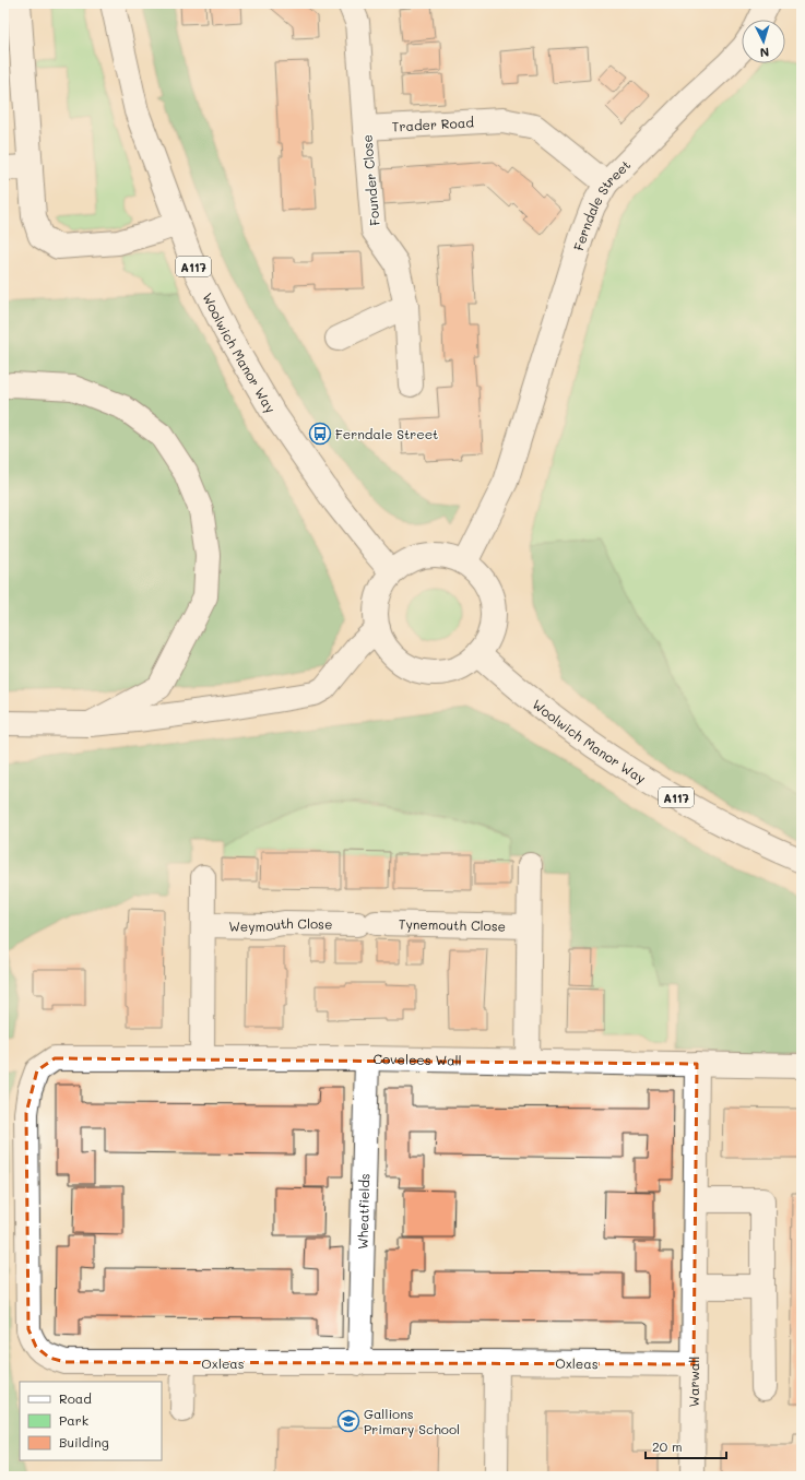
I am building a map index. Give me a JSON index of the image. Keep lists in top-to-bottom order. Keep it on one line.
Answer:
{"streets":{"main road":["Trader Road","Founder Close","Ferndale Street","A117","Woolwich Manor Way","Weymouth Close","Tynemouth Close","Covelees Wall","Wheatfields","Oxleas","Warwall"]},"crossings":[["Trader Road","Founder Close"],["Trader Road","Ferndale Street"],["Ferndale Street","Woolwich Manor Way"],["Weymouth Close","Tynemouth Close"],["Covelees Wall","Wheatfields"],["Covelees Wall","Oxleas"],["Covelees Wall","Warwall"],["Wheatfields","Oxleas"],["Oxleas","Warwall"]],"places":{"bus stop":["Ferndale Street"],"school or university":["Gallions Primary School"]},"legend":["Road","Park","Building"],"scale_bar":"20 m","north":"bottom"}
